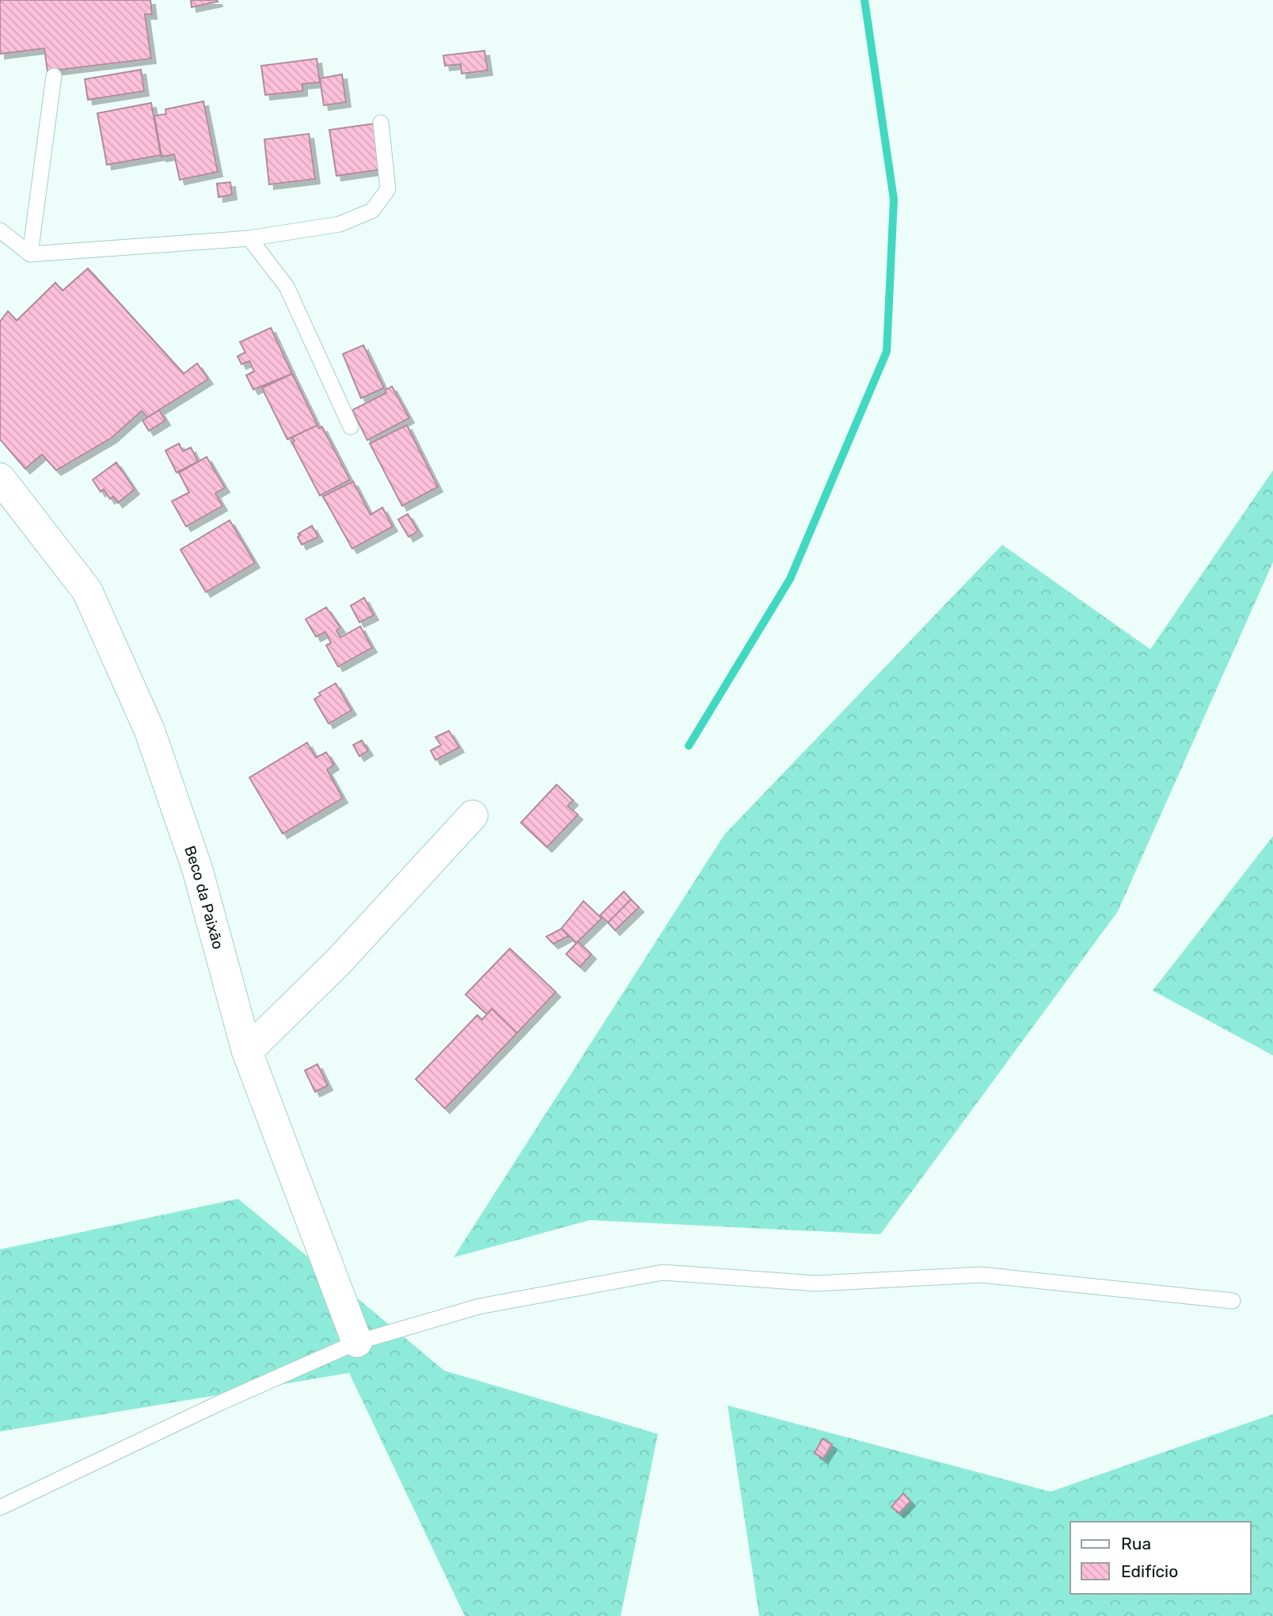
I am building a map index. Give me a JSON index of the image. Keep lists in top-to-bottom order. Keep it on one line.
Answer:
{"streets":{"street":["Beco da Paixão"]},"legend":["Rua","Edifício"]}
